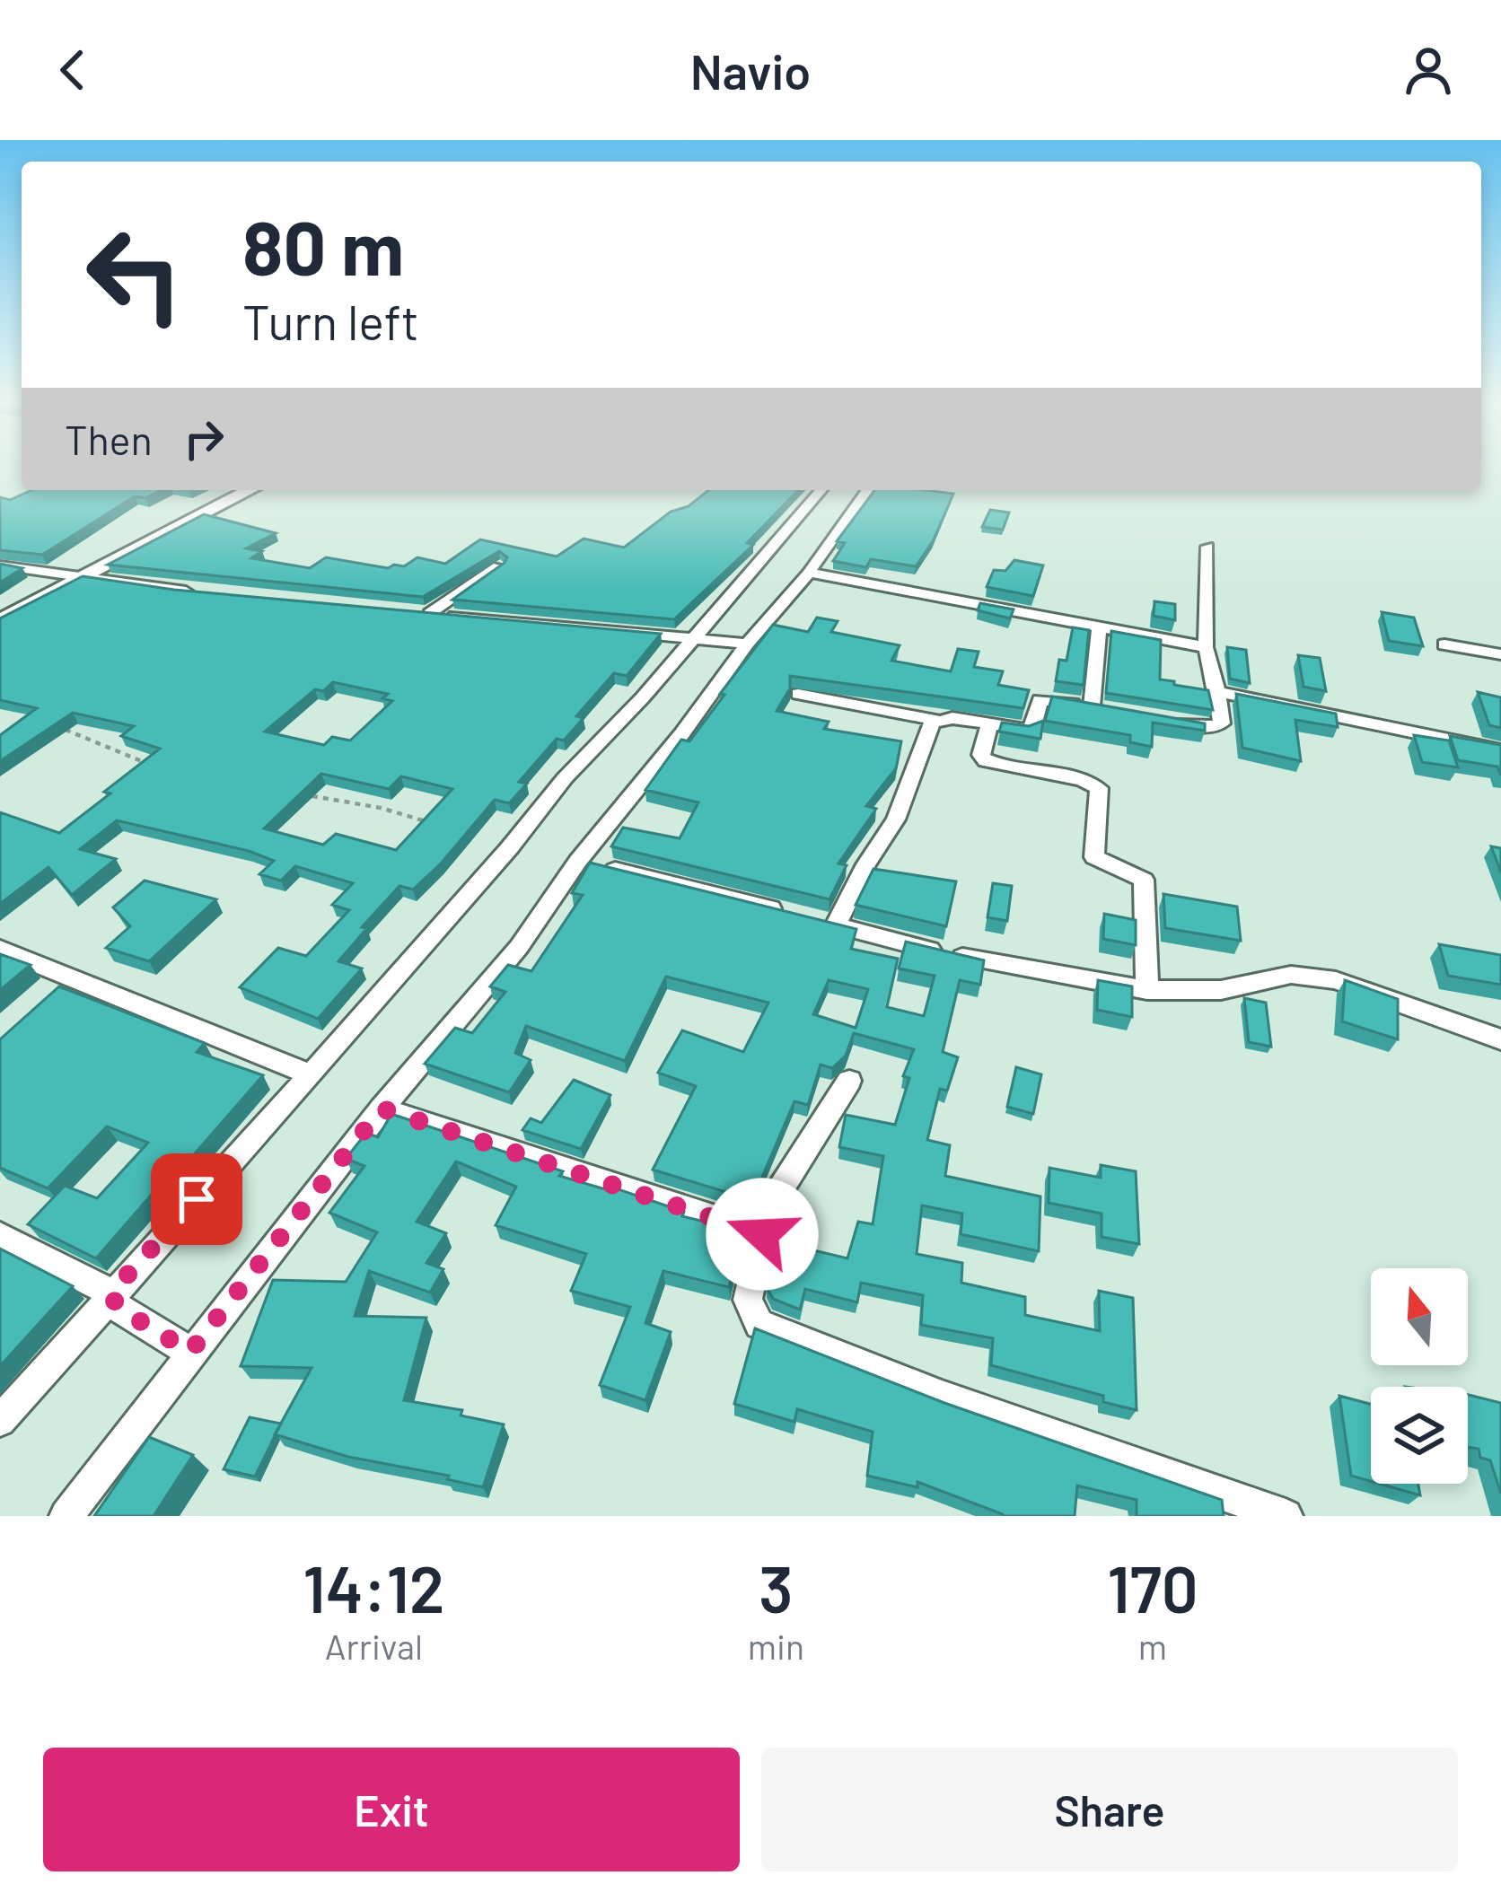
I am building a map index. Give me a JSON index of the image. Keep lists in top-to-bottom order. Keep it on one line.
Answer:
{"north":"top","page":{"header":"Navio","turn":["80 m","Turn left"],"then":"Then","eta":["14:12","Arrival","3","min","170","m"],"buttons":["Exit","Share"]}}
